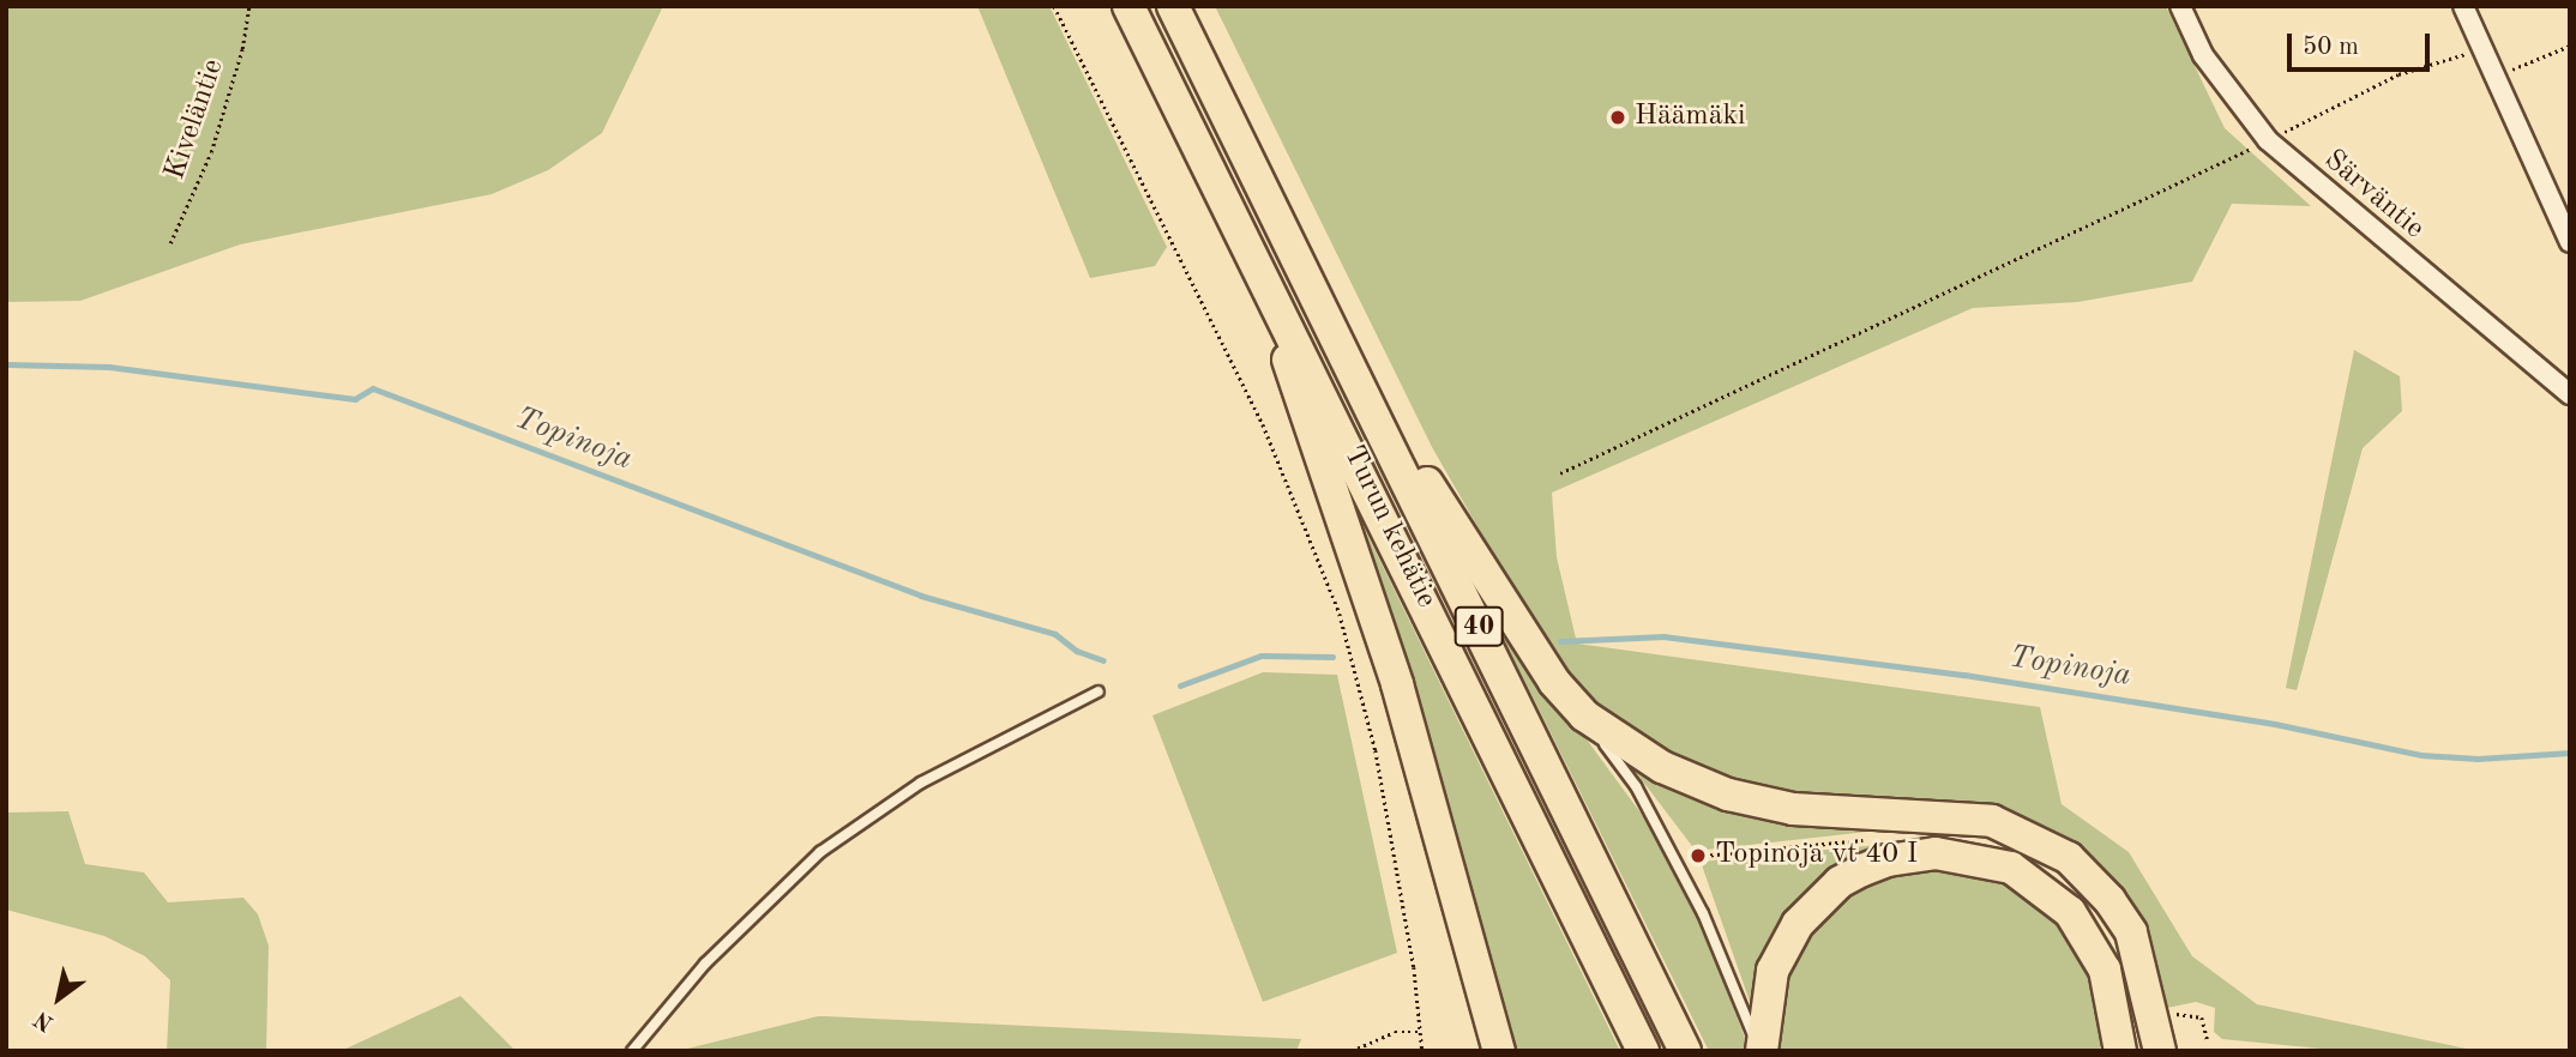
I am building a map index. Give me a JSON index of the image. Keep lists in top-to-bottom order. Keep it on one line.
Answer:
{"streets":{"highway":["Turun kehätie","40"],"street":["Särväntie"],"path":["Kiveläntie"]},"water":["Topinoja"],"places":["Häämäki","Topinoja vt 40 I"],"scale_bar":"50 m","north":"bottom left"}
